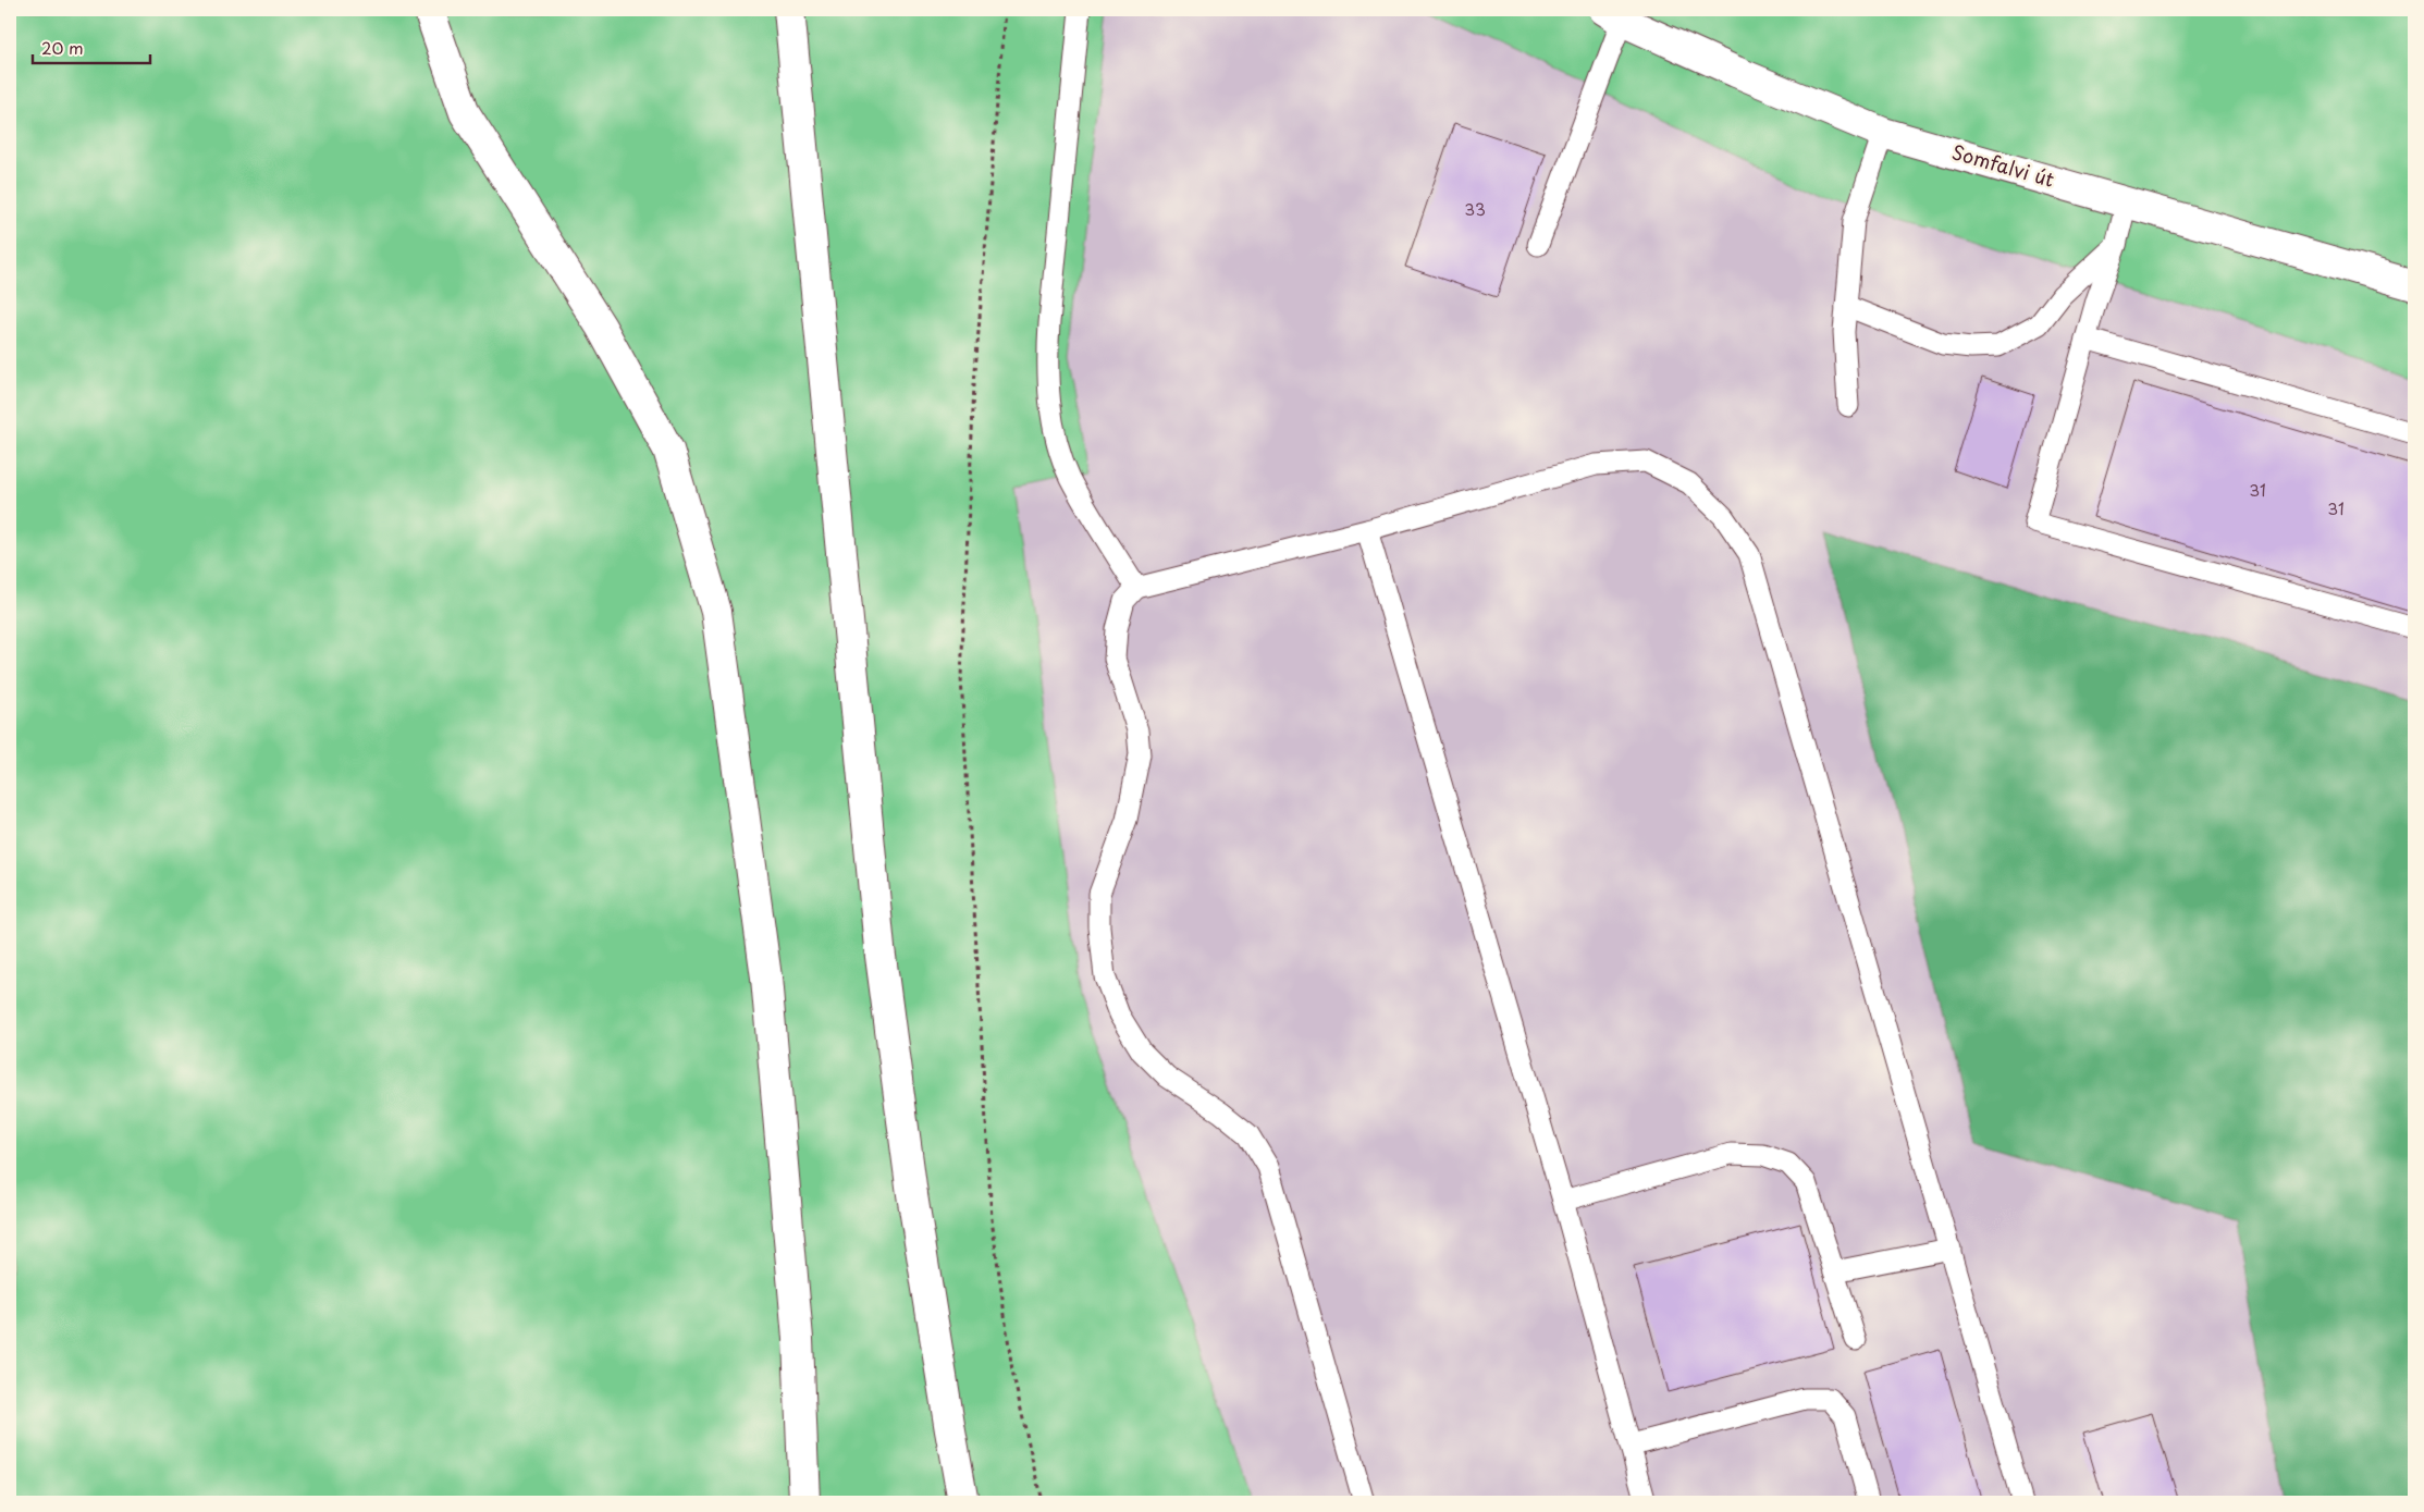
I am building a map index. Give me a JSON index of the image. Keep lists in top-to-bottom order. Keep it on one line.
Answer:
{"streets":{"street":["Somfalvi út"]},"house_numbers":["33","31","31"],"scale_bar":"20 m"}
